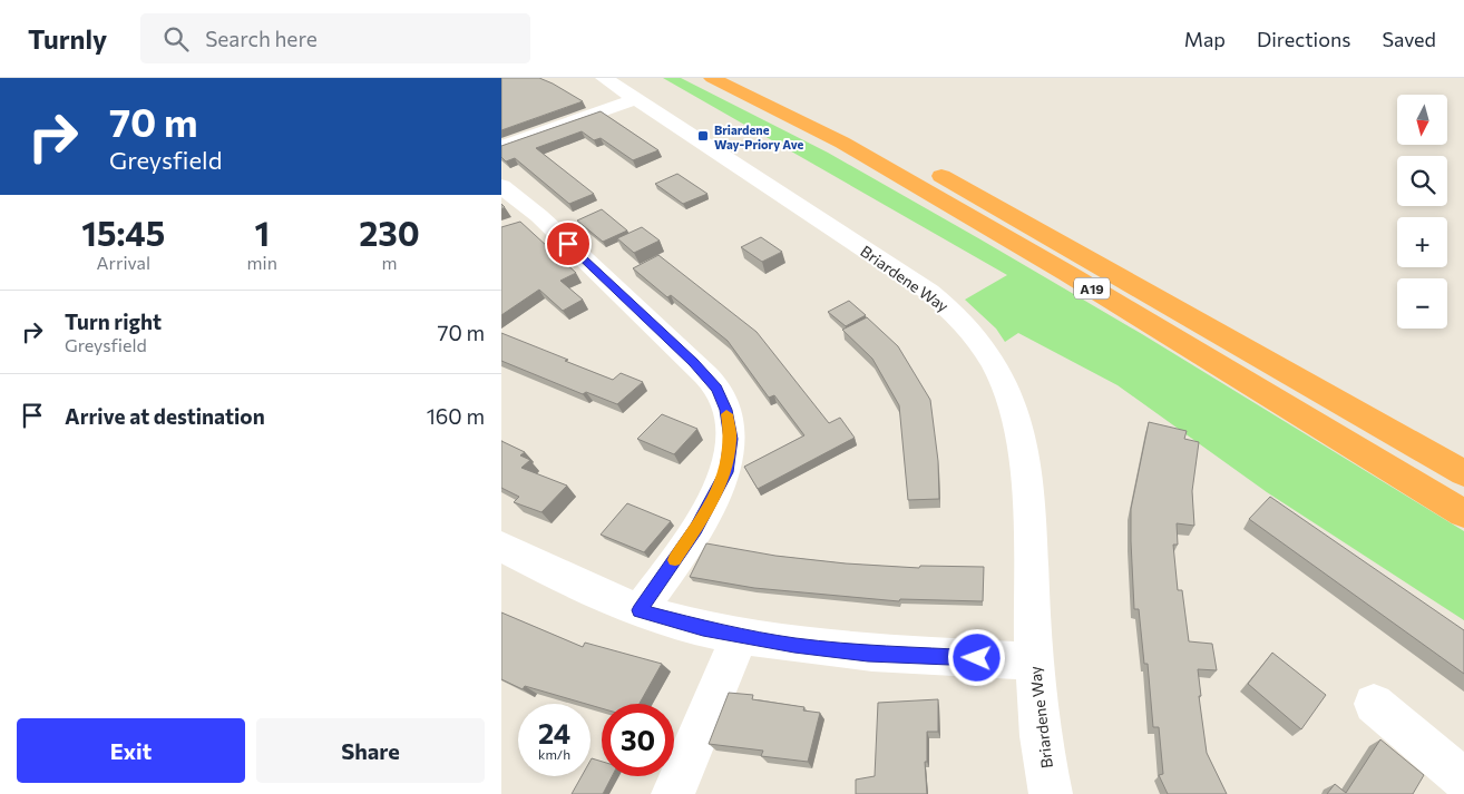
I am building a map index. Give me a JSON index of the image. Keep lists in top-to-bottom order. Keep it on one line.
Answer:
{"streets":{"highway":["A19"],"street":["Briardene Way"]},"places":{"transit":["Briardene Way-Priory Ave"]},"north":"bottom","page":{"header":"Turnly","search":"Search here","nav":["Map","Directions","Saved"],"turn":["70 m","Greysfield"],"map_buttons":["+","−"],"eta":["15:45","Arrival","1","min","230","m"],"list":[{"name":"Turn right","note":"Greysfield","value":"70 m"},{"name":"Arrive at destination","value":"160 m"}],"speed":"24 km/h","limit":"30","buttons":["Exit","Share"]}}
